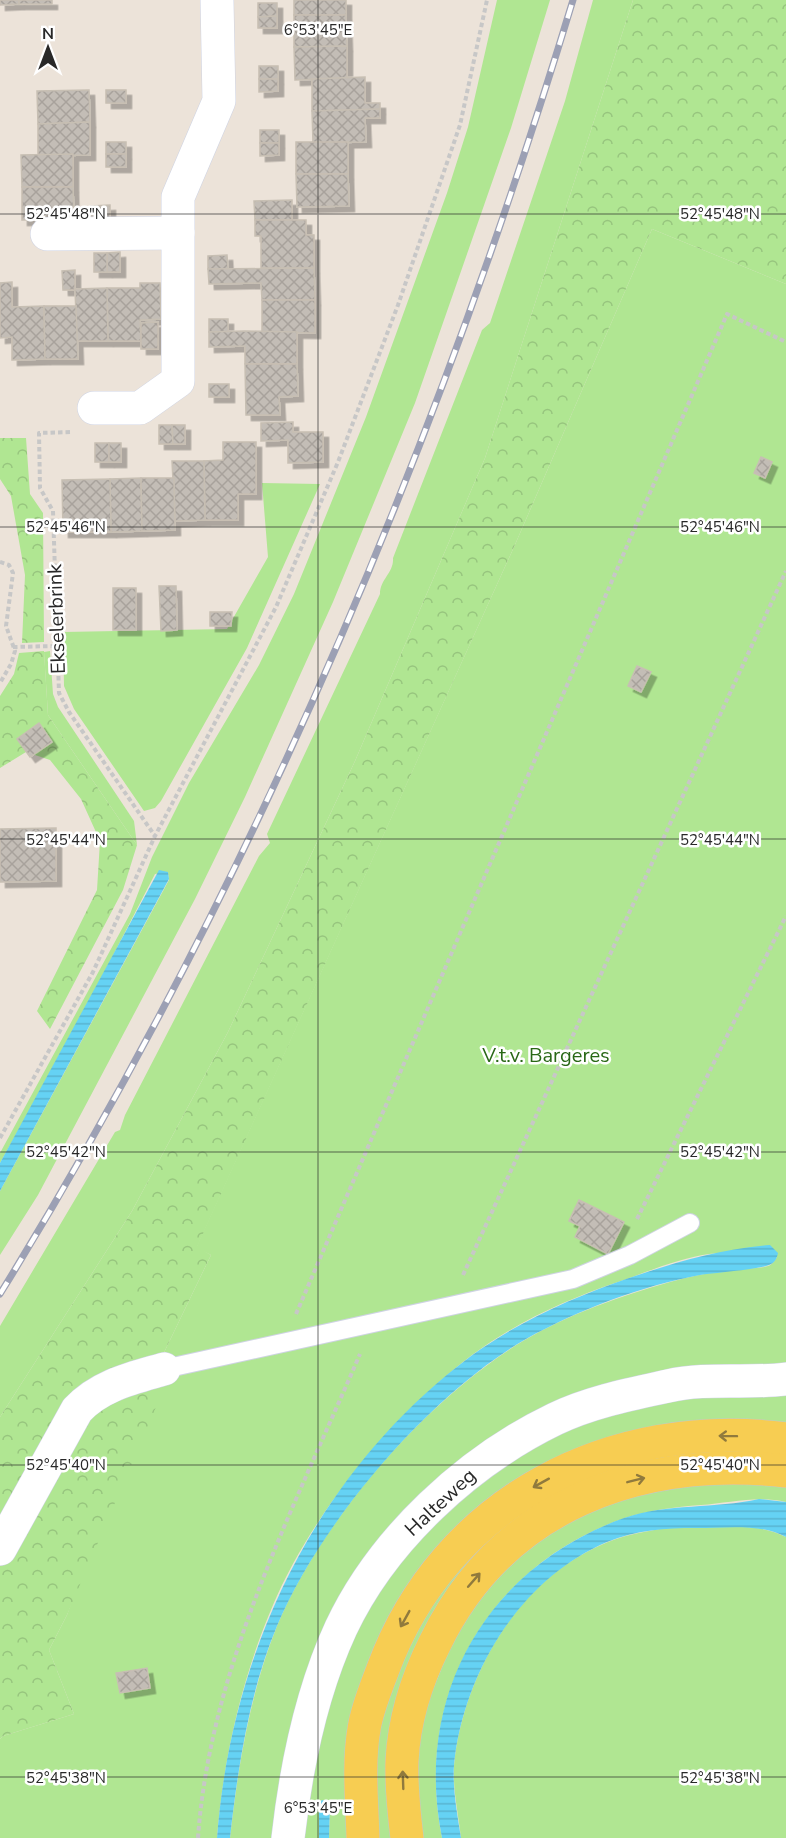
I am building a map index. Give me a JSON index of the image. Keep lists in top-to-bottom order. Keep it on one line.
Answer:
{"streets":{"street":["Halteweg"],"path":["Ekselerbrink"]},"parks":["V.t.v. Bargeres"],"north":"top","coordinates":["6°53'45\"E","52°45'48\"N","52°45'46\"N","52°45'44\"N","52°45'42\"N","52°45'40\"N","52°45'38\"N"]}
